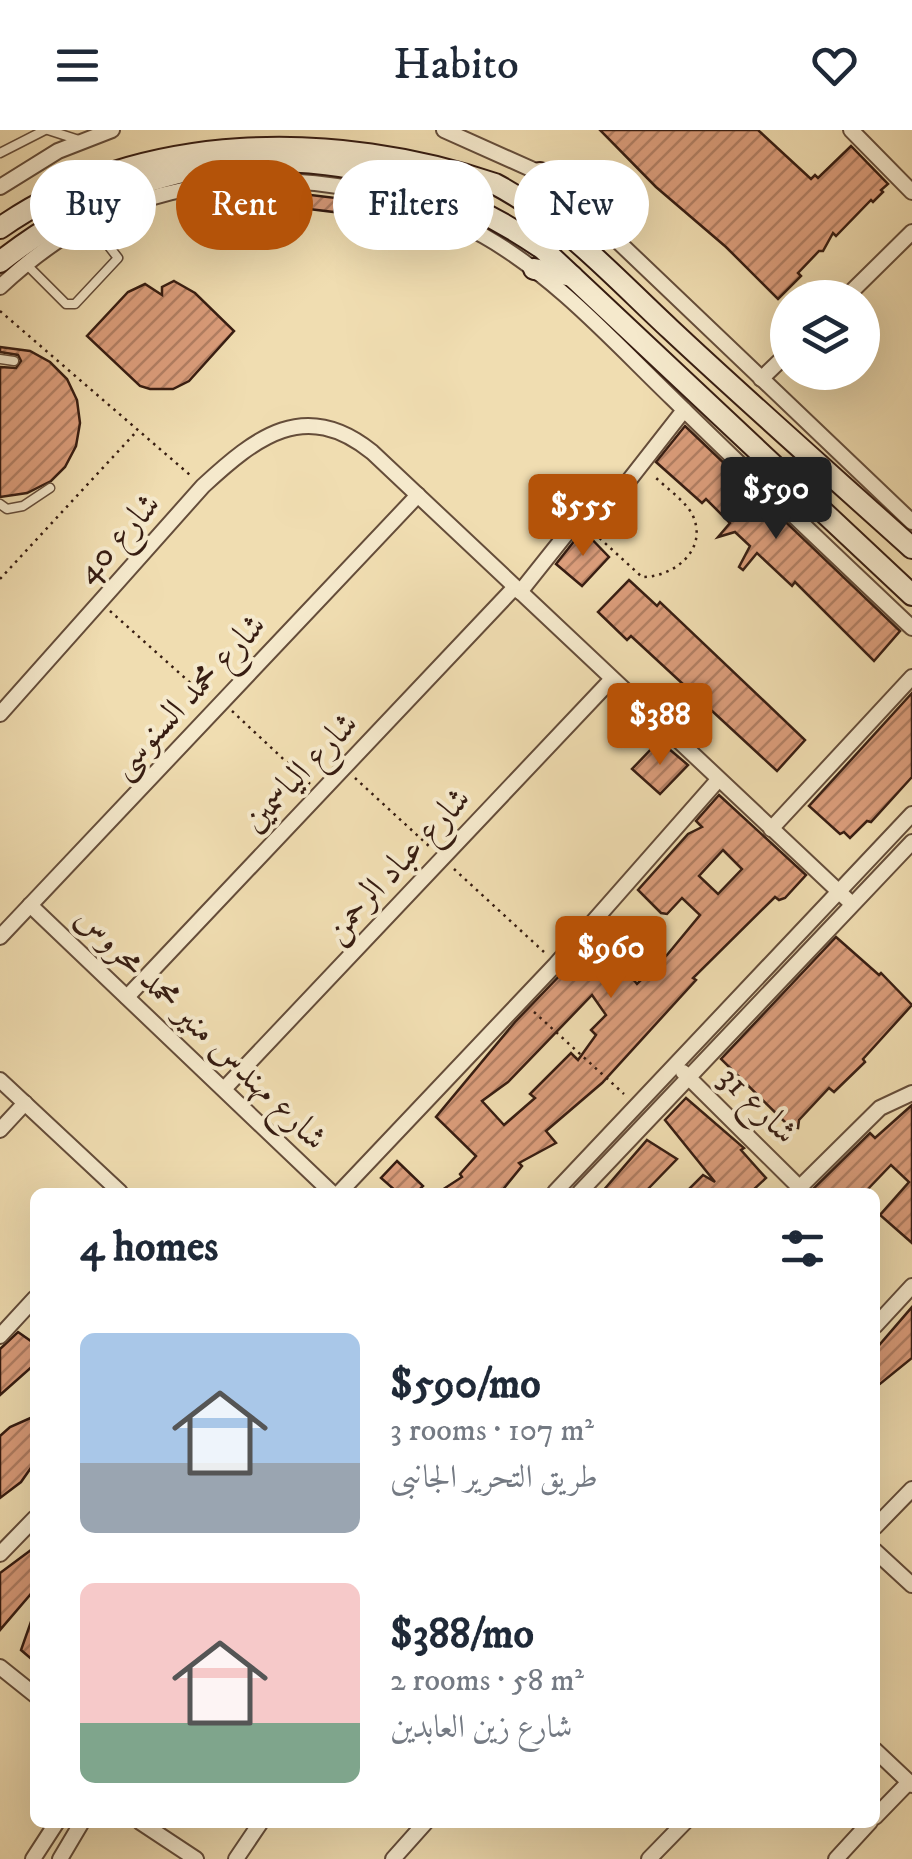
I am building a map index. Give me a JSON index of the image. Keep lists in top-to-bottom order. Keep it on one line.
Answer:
{"streets":{"street":["شارع 40","شارع محمد السنوسى","شارع الياسمين","شارع عباد الرحمن","شارع مهندس منير محمد محروس","شارع 31"]},"crossings":[["شارع 40","شارع محمد السنوسى"],["شارع محمد السنوسى","شارع مهندس منير محمد محروس"],["شارع الياسمين","شارع مهندس منير محمد محروس"],["شارع عباد الرحمن","شارع مهندس منير محمد محروس"]],"page":{"header":"Habito","chip":["Buy","Rent","Filters","New"],"price":["$590","$555","$388","$960"],"heading":"4 homes","list":[{"name":"$590/mo","note":"3 rooms · 107 m² · طريق التحرير الجانبى"},{"name":"$388/mo","note":"2 rooms · 58 m² · شارع زين العابدين"}]}}
